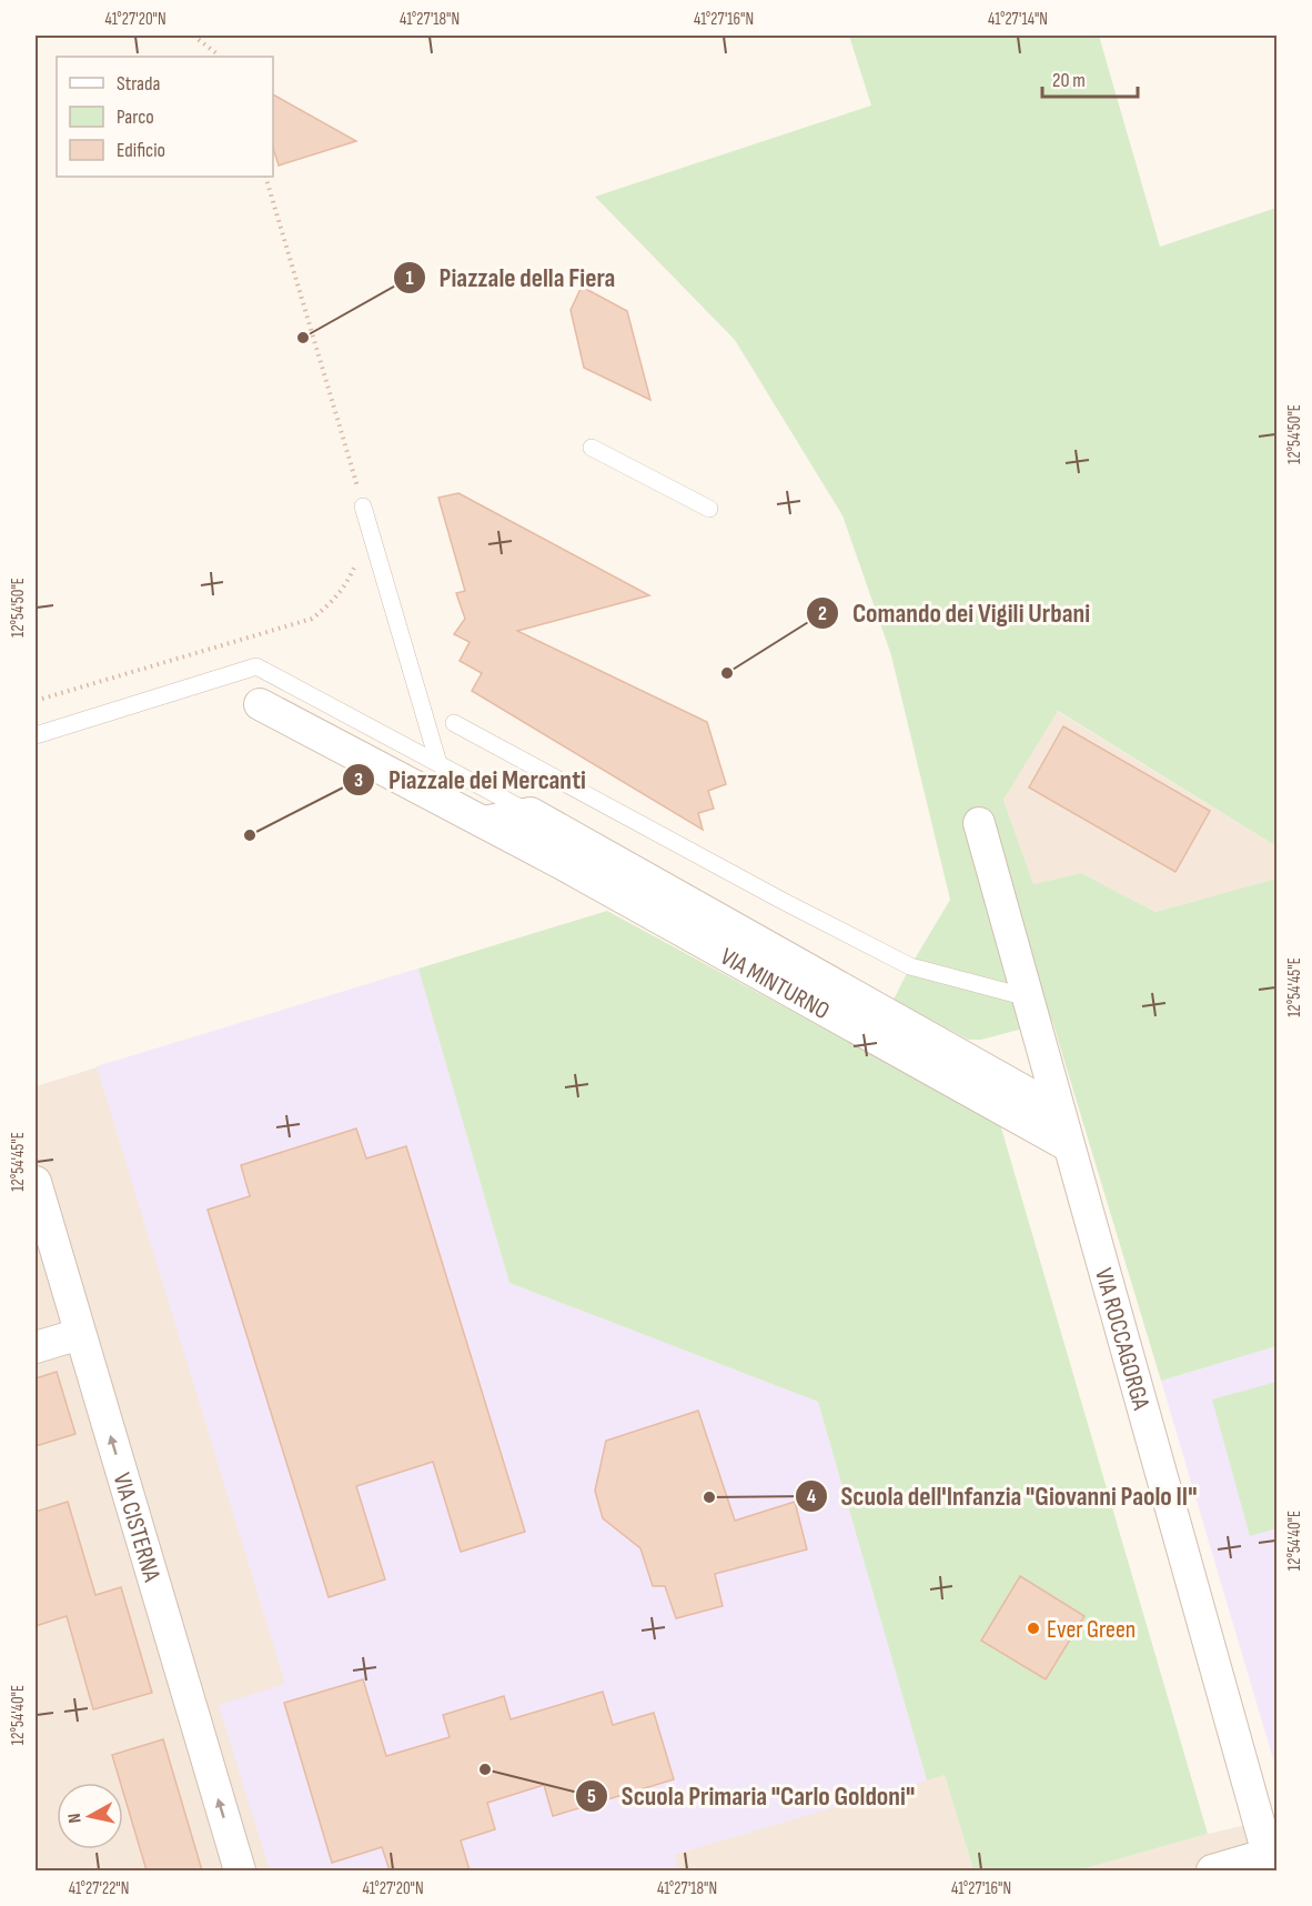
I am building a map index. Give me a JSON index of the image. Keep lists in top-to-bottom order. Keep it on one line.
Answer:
{"streets":{"street":["VIA MINTURNO","VIA ROCCAGORGA","VIA CISTERNA"]},"crossings":[["VIA MINTURNO","VIA ROCCAGORGA"]],"one_way":["VIA CISTERNA"],"places":["Piazzale della Fiera","Comando dei Vigili Urbani","Piazzale dei Mercanti","Scuola dell'Infanzia \"Giovanni Paolo II\"","Ever Green","Scuola Primaria \"Carlo Goldoni\""],"legend":["Strada","Parco","Edificio"],"scale_bar":"20 m","north":"left","coordinates":["41°27'20\"N","41°27'18\"N","41°27'16\"N","41°27'14\"N","12°54'50\"E","12°54'45\"E","12°54'40\"E","41°27'22\"N"]}
